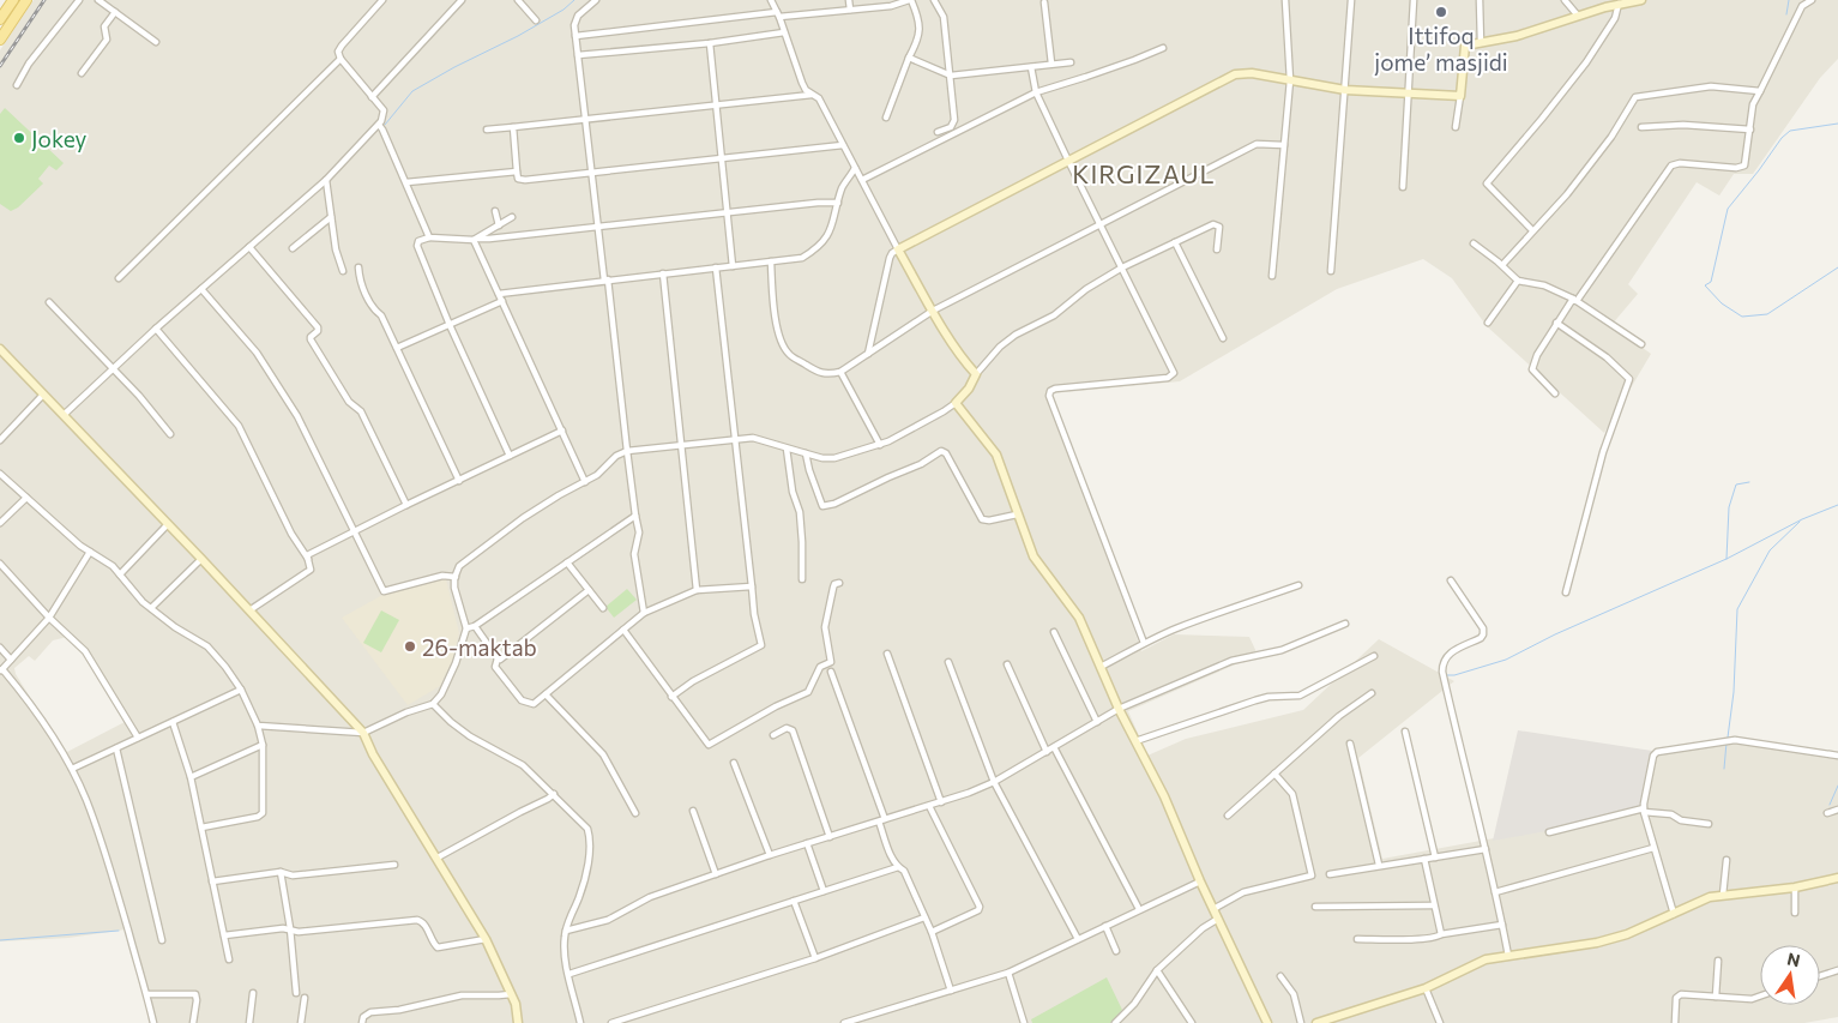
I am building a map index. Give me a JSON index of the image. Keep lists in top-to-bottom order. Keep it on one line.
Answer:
{"districts":["KIRGIZAUL"],"places":["Ittifoq jome’ masjidi","Jokey","26-maktab"],"north":"top"}
